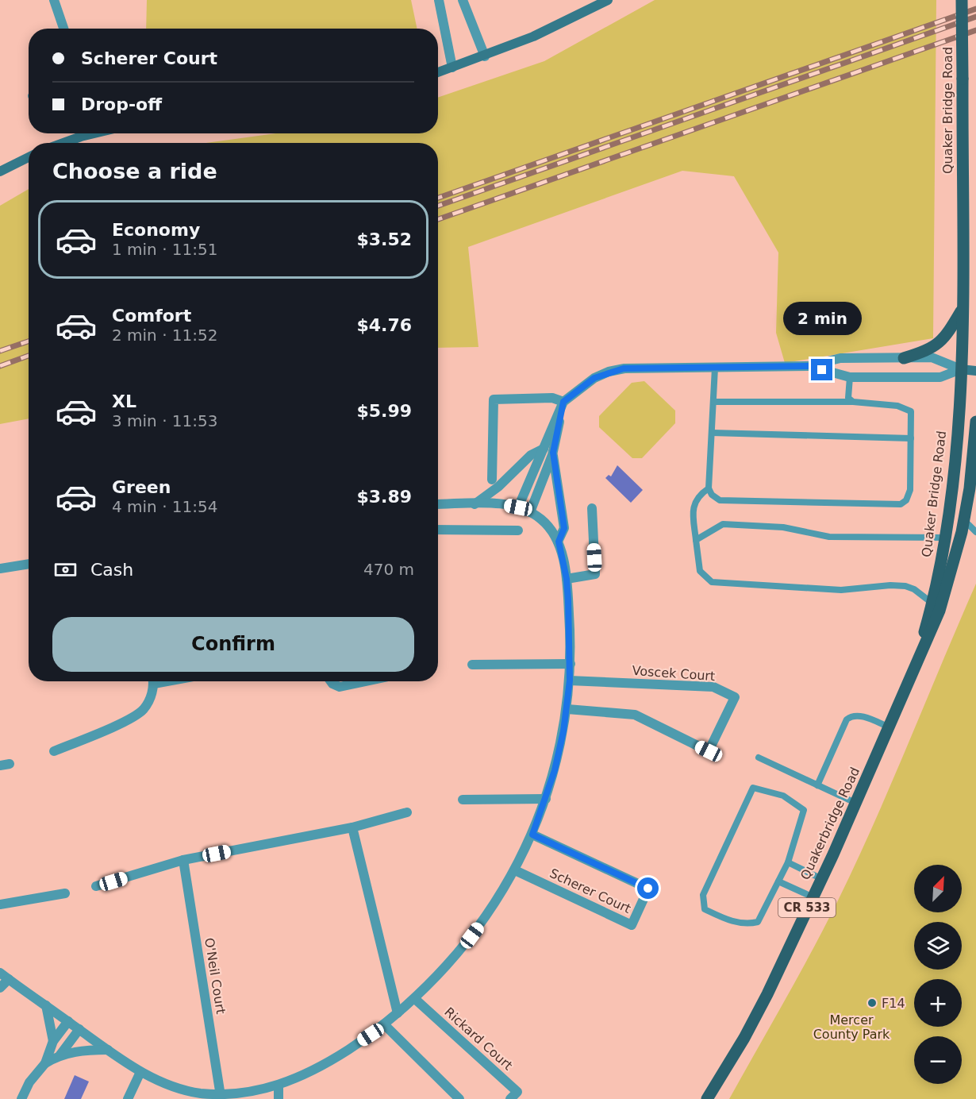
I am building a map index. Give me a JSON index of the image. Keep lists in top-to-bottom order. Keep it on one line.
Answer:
{"streets":{"main road":["Quaker Bridge Road","Quakerbridge Road","CR 533"],"street":["Voscek Court","Scherer Court","O'Neil Court","Rickard Court"]},"crossings":[["Quaker Bridge Road","Quakerbridge Road"],["Quaker Bridge Road","CR 533"],["Quakerbridge Road","CR 533"]],"parks":["Mercer County Park"],"places":["F14"],"north":"top right","page":{"banner":["Scherer Court","Drop-off"],"heading":"Choose a ride","list":[{"name":"Economy","note":"1 min · 11:51","value":"$3.52"},{"name":"Comfort","note":"2 min · 11:52","value":"$4.76"},{"name":"XL","note":"3 min · 11:53","value":"$5.99"},{"name":"Green","note":"4 min · 11:54","value":"$3.89"}],"bubble":"2 min","pay":["Cash","470 m"],"buttons":"Confirm","map_buttons":["+","−"]}}
